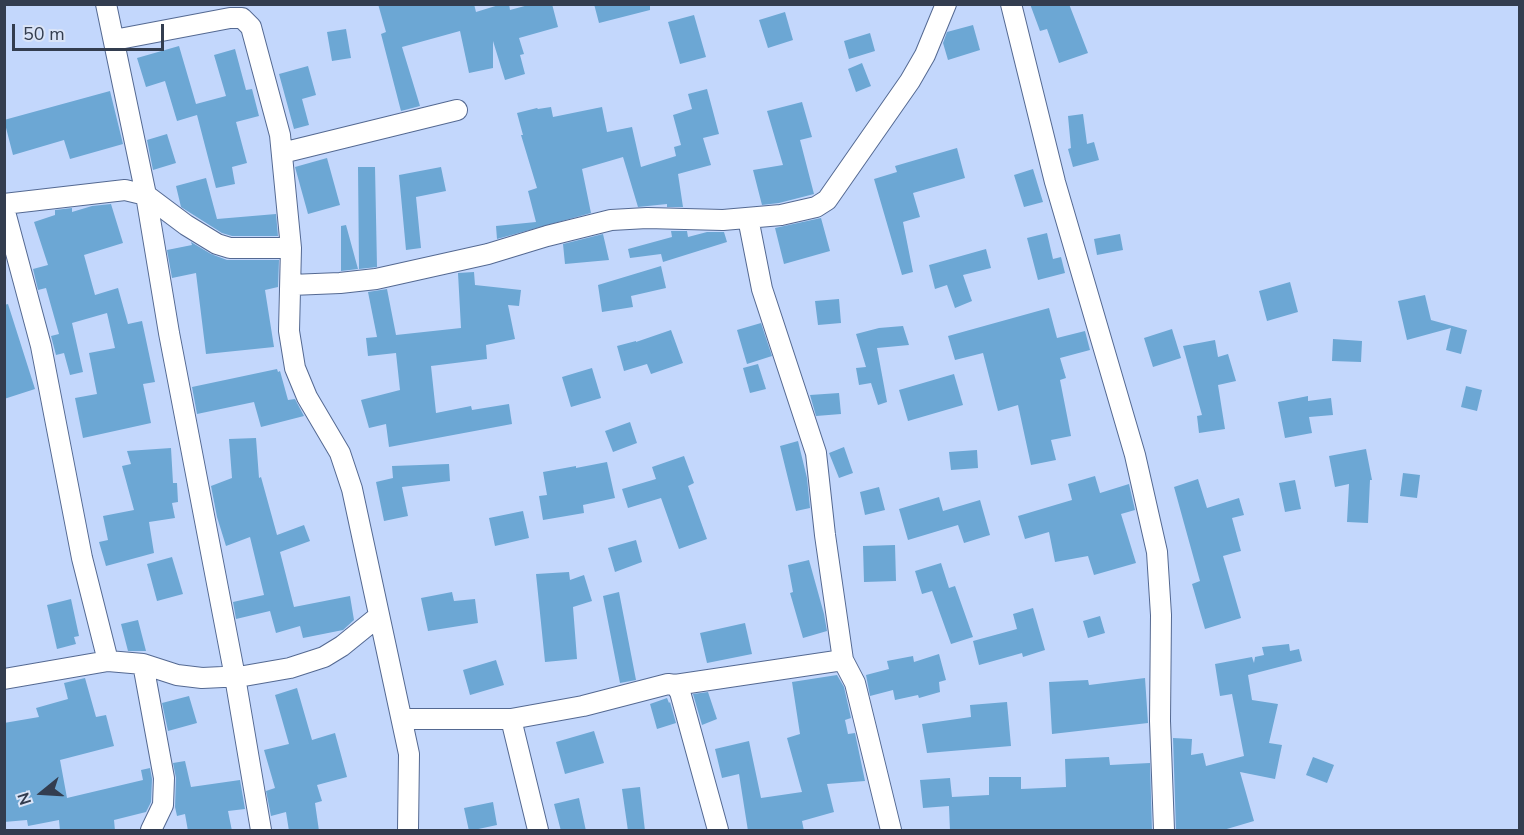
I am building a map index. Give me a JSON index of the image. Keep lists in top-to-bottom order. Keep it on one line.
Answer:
{"scale_bar":"50 m","north":"left"}
